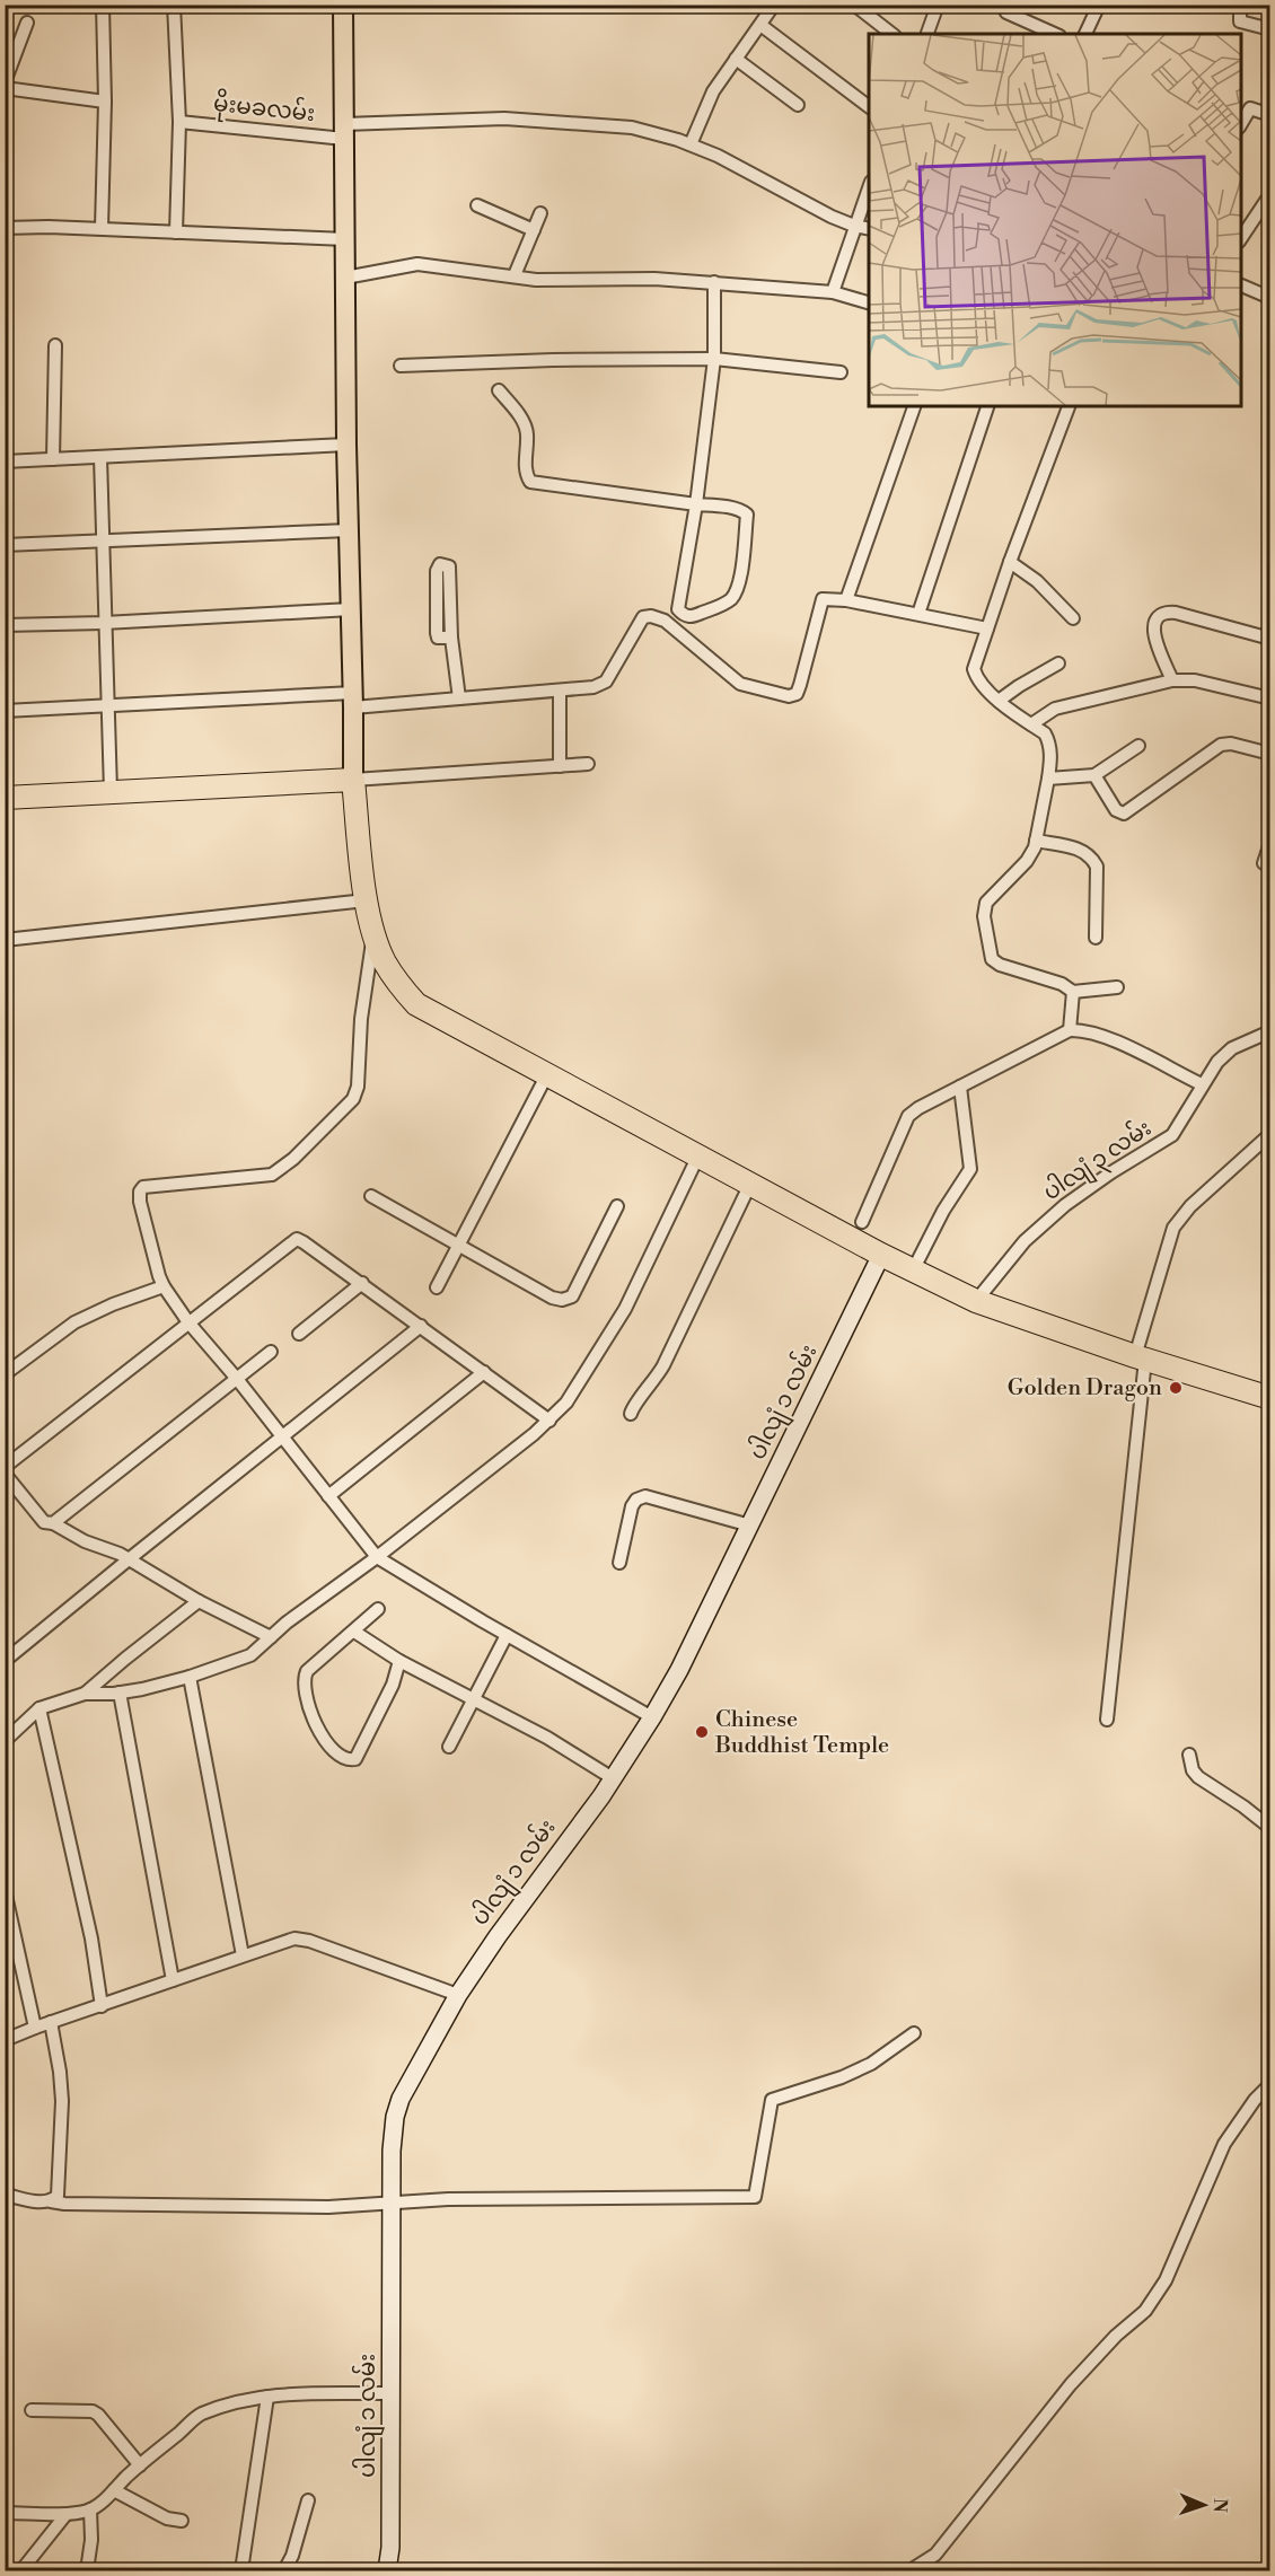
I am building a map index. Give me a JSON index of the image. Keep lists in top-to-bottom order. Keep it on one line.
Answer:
{"streets":{"street":["မိုးမခလမ်း","ပါလျံ ၃ လမ်း","ပါလျံ ၁ လမ်း"]},"places":["Golden Dragon","Chinese Buddhist Temple"],"north":"right"}
